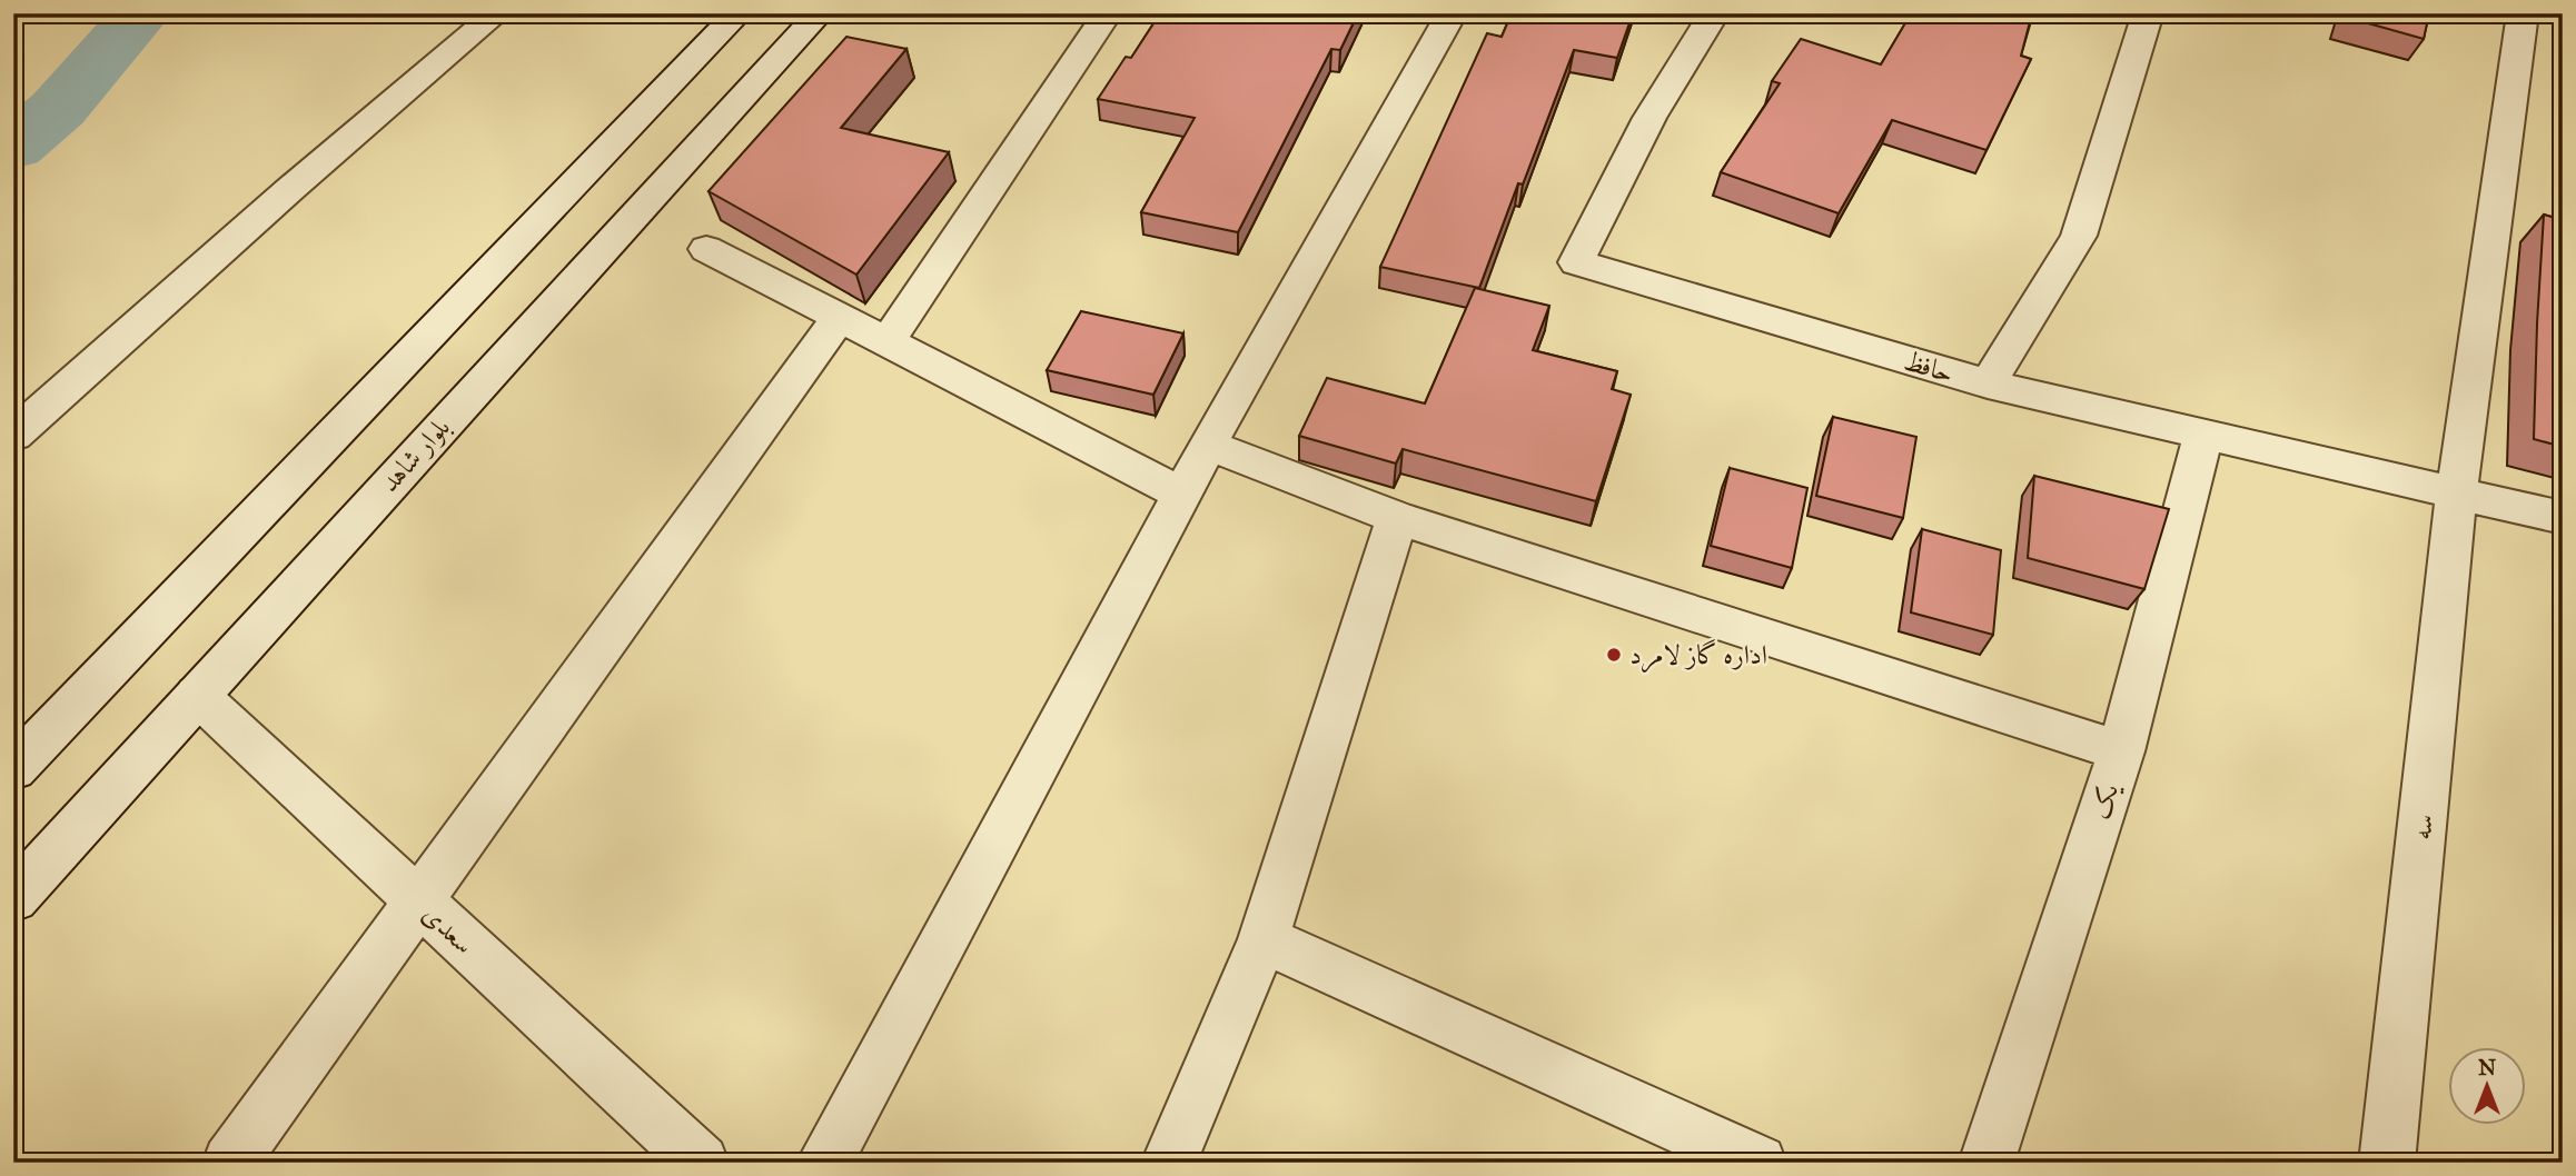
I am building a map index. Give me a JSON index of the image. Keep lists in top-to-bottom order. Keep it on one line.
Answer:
{"streets":{"street":["حافظ","بلوار شاهد","یک","سه","سعدی"]},"crossings":[["حافظ","یک"],["حافظ","سه"],["بلوار شاهد","سعدی"]],"places":["اداره گاز لامرد"],"north":"top"}
